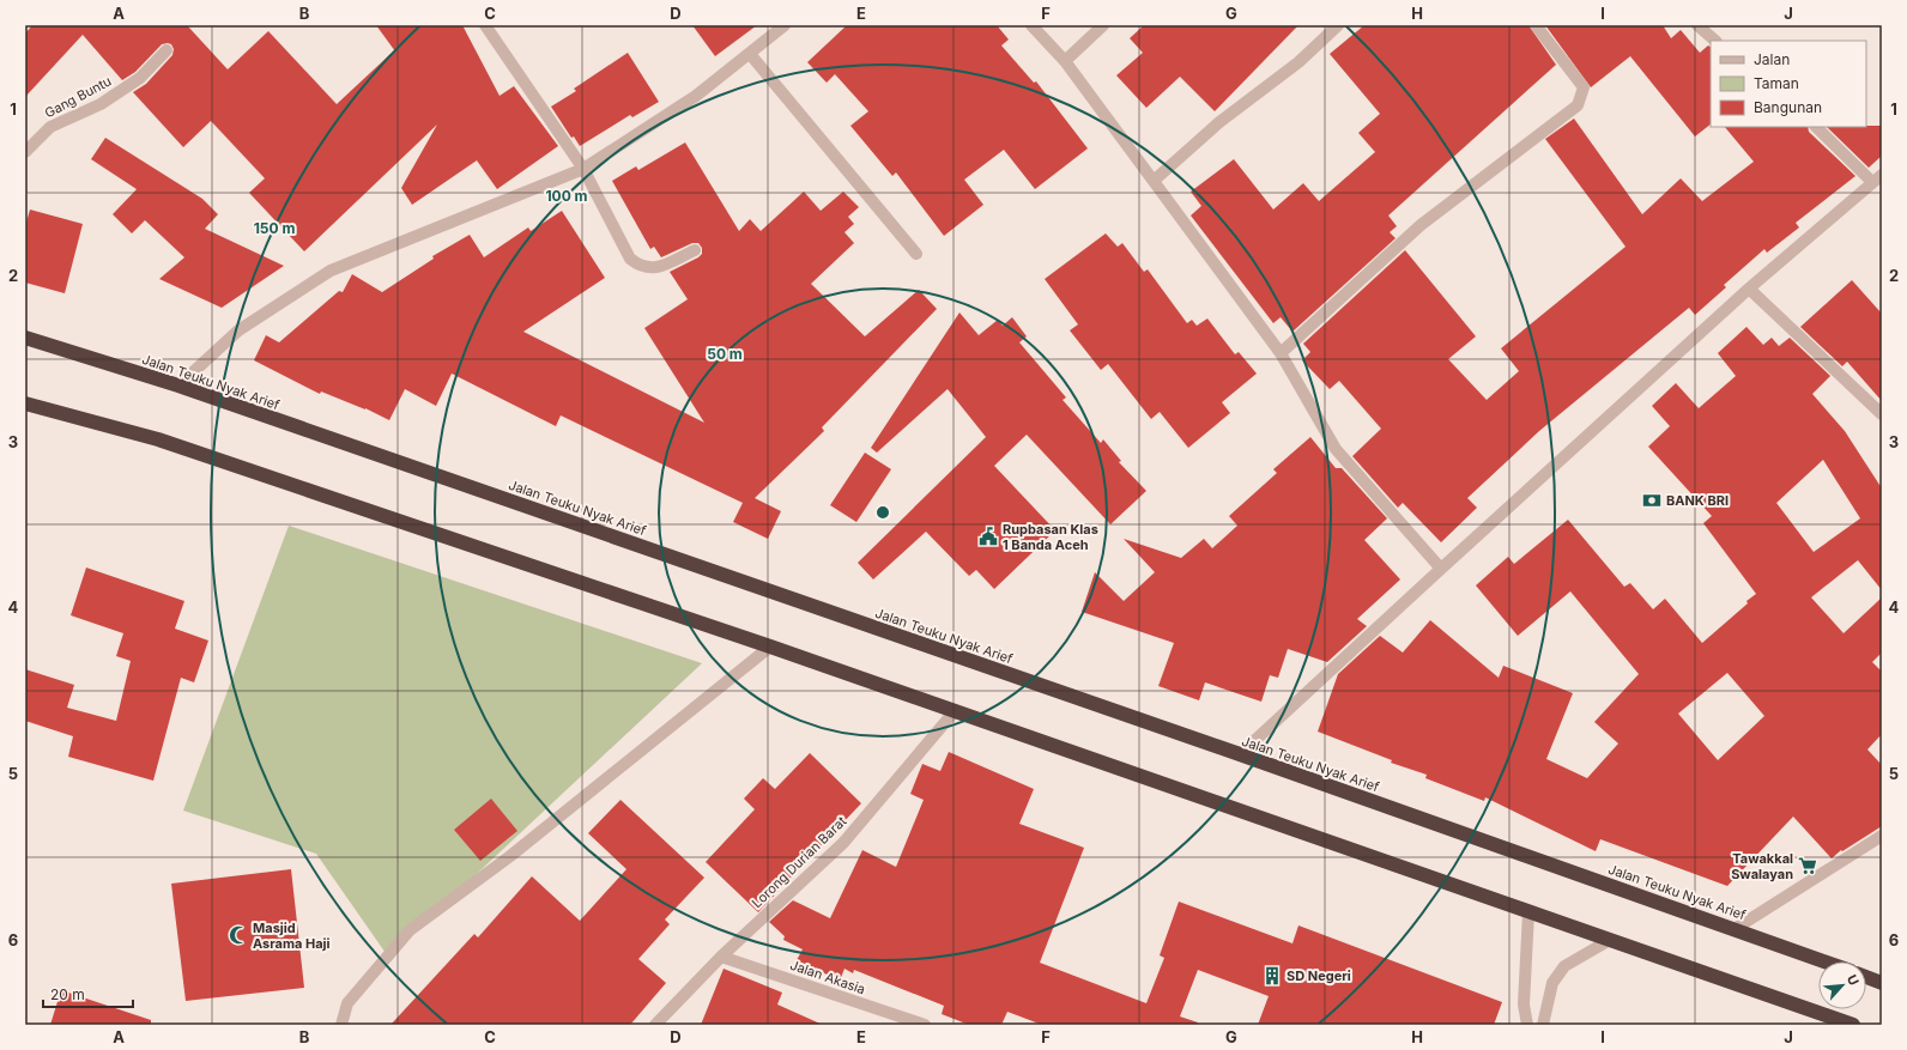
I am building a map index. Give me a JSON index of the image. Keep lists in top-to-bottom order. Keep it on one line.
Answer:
{"streets":{"highway":["Jalan Teuku Nyak Arief"],"street":["Gang Buntu","Lorong Durian Barat","Jalan Akasia"]},"crossings":[["Lorong Durian Barat","Jalan Akasia"]],"places":{"bank":["BANK BRI"],"public building":["Rupbasan Klas 1 Banda Aceh"],"supermarket":["Tawakkal Swalayan"],"mosque":["Masjid Asrama Haji"],"building":["SD Negeri"]},"legend":["Jalan","Taman","Bangunan"],"scale_bar":"20 m","north":"top right","grid":{"columns":["A","B","C","D","E","F","G","H","I","J"],"rows":["1","2","3","4","5","6"]},"rings":["100 m","150 m","50 m"]}
